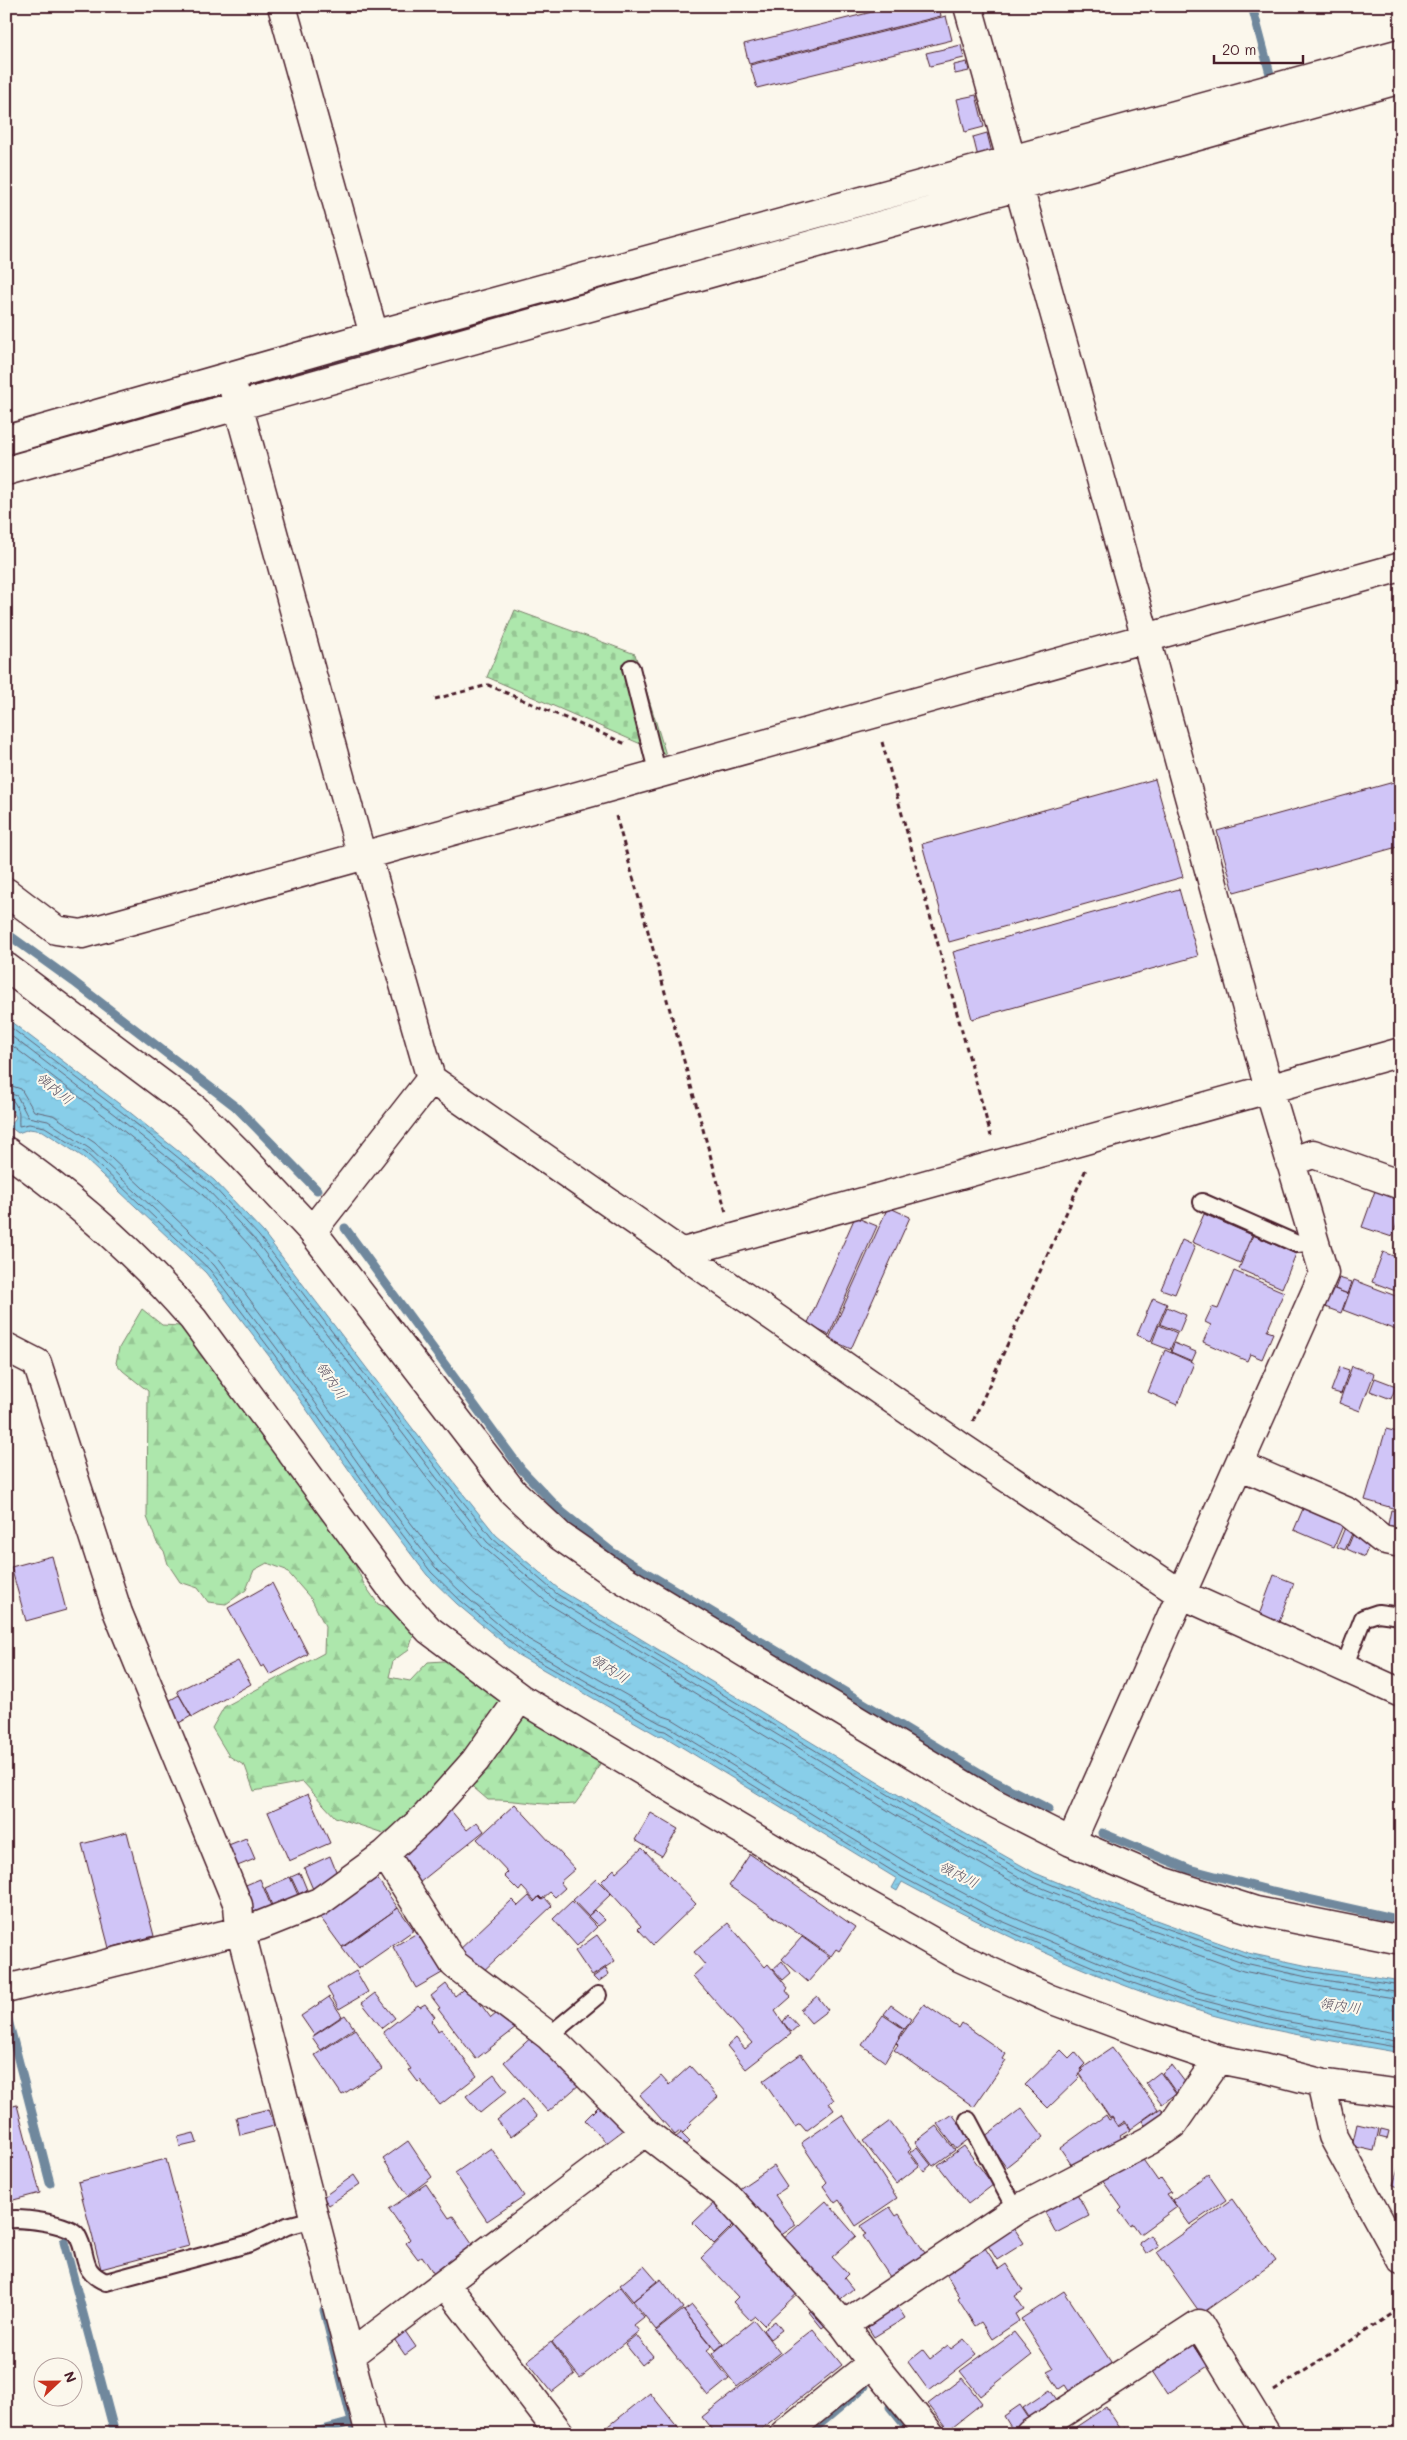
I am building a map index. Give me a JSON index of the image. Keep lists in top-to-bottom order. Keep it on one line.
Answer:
{"water":["領内川"],"scale_bar":"20 m","north":"right"}
